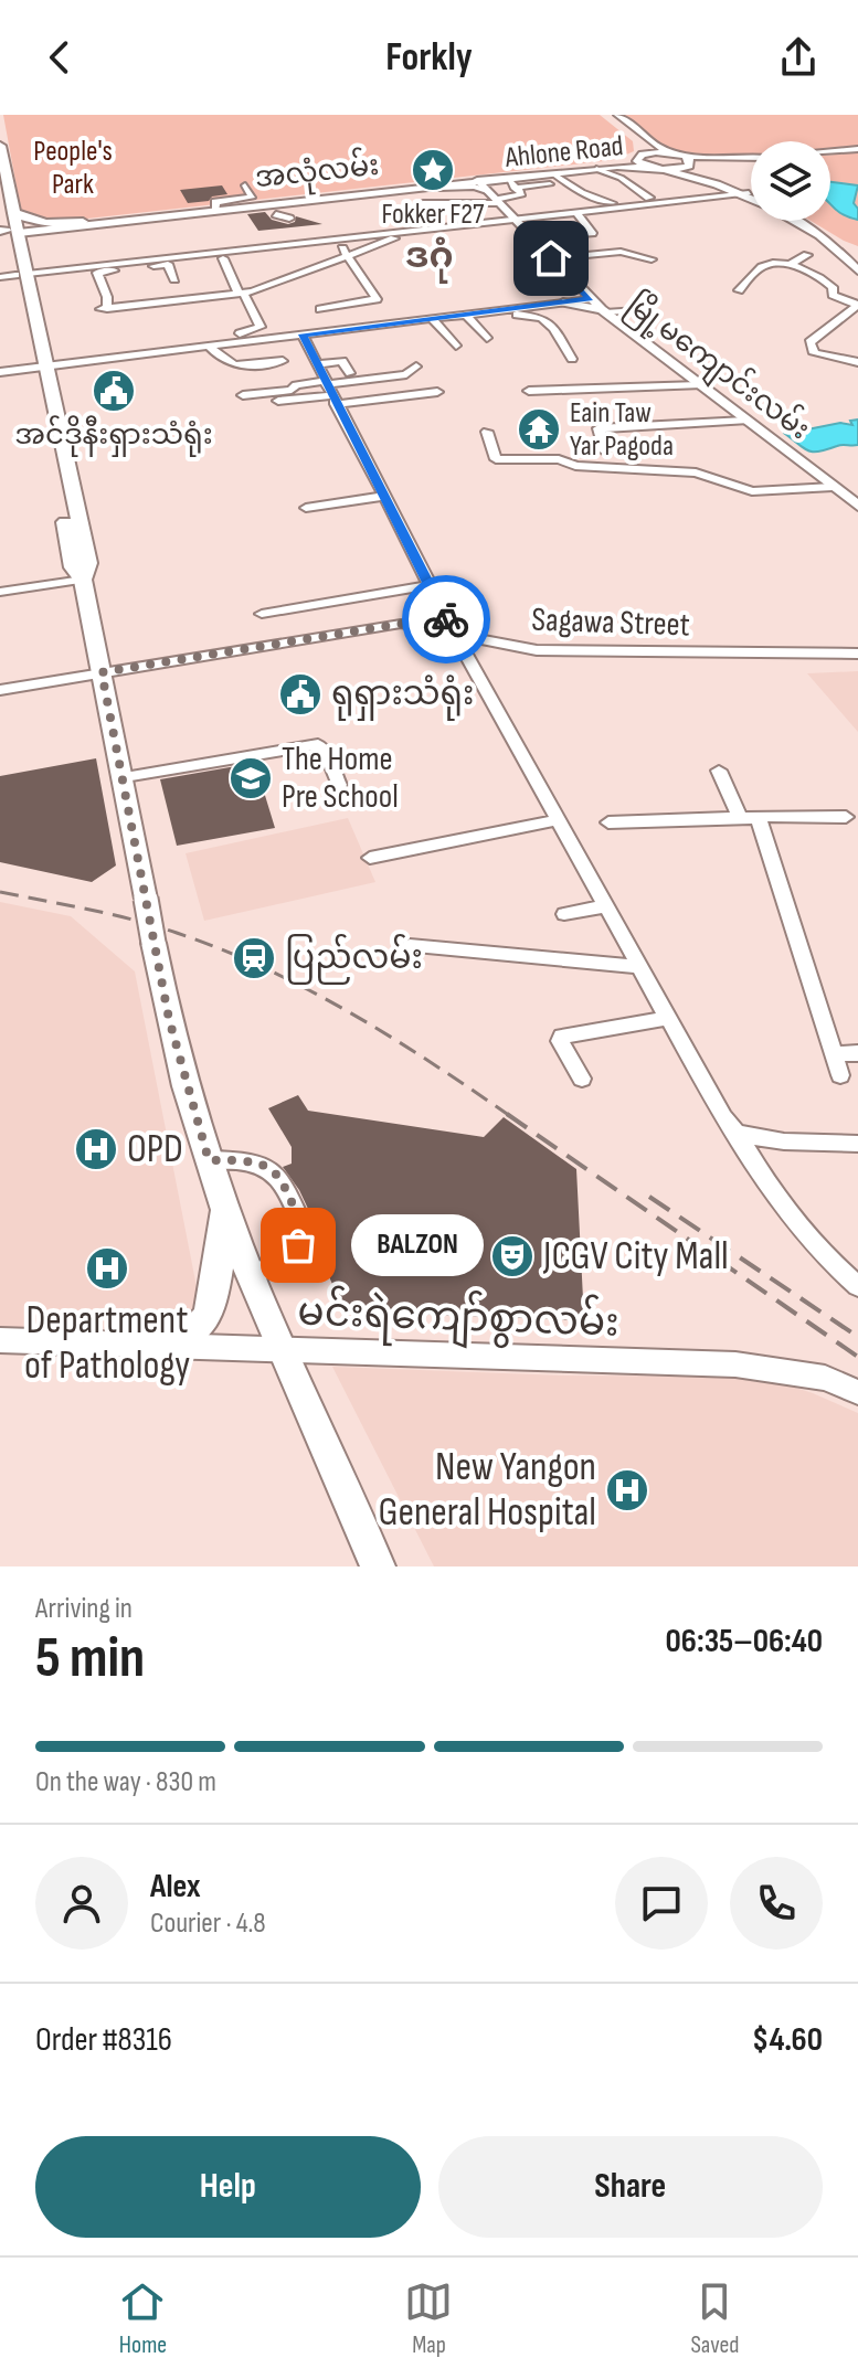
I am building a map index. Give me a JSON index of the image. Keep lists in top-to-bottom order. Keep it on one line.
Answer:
{"streets":{"main road":["Ahlone Road","အလုံလမ်း","မြို့မကျောင်းလမ်း","မင်းရဲကျော်စွာလမ်း"],"street":["Sagawa Street"]},"crossings":[["Ahlone Road","အလုံလမ်း"],["Ahlone Road","မြို့မကျောင်းလမ်း"],["အလုံလမ်း","မြို့မကျောင်းလမ်း"]],"districts":["ဒဂုံ"],"parks":["People's Park"],"places":{"place":["Fokker F27"],"public building":["အင်ဒိုနီးရှားသံရုံး","ရုရှားသံရုံး"],"temple":["Eain Taw Yar Pagoda"],"school or university":["The Home Pre School"],"station":["ပြည်လမ်း"],"hospital":["OPD","Department of Pathology","New Yangon General Hospital"],"other":["BALZON"],"theatre":["JCGV City Mall"]},"page":{"header":"Forkly","bubble":"BALZON","heading":["5 min","Arriving in","06:35–06:40"],"panel":["Alex","Courier · 4.8","Order #8316","$4.60"],"bar":"On the way · 830 m","buttons":["Help","Share"],"tabs":["Home","Map","Saved"]}}
